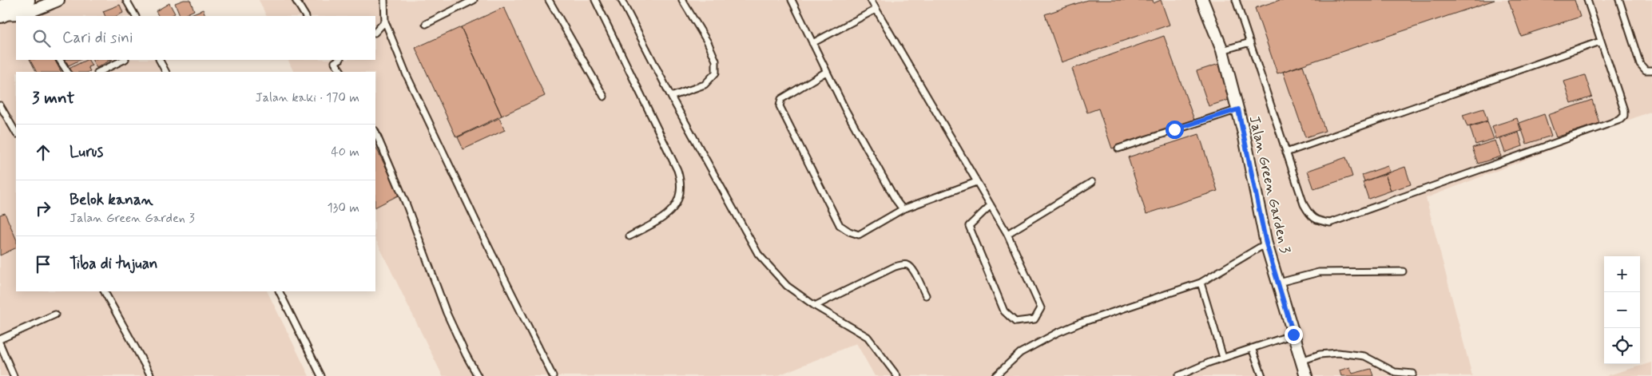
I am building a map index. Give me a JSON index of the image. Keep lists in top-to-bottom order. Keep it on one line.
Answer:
{"streets":{"street":["Jalan Green Garden 3"]},"page":{"search":"Cari di sini","heading":["3 mnt","Jalan kaki · 170 m"],"list":[["Lurus","40 m"],["Belok kanan","Jalan Green Garden 3","130 m"],"Tiba di tujuan"],"map_buttons":["+","−"]}}
